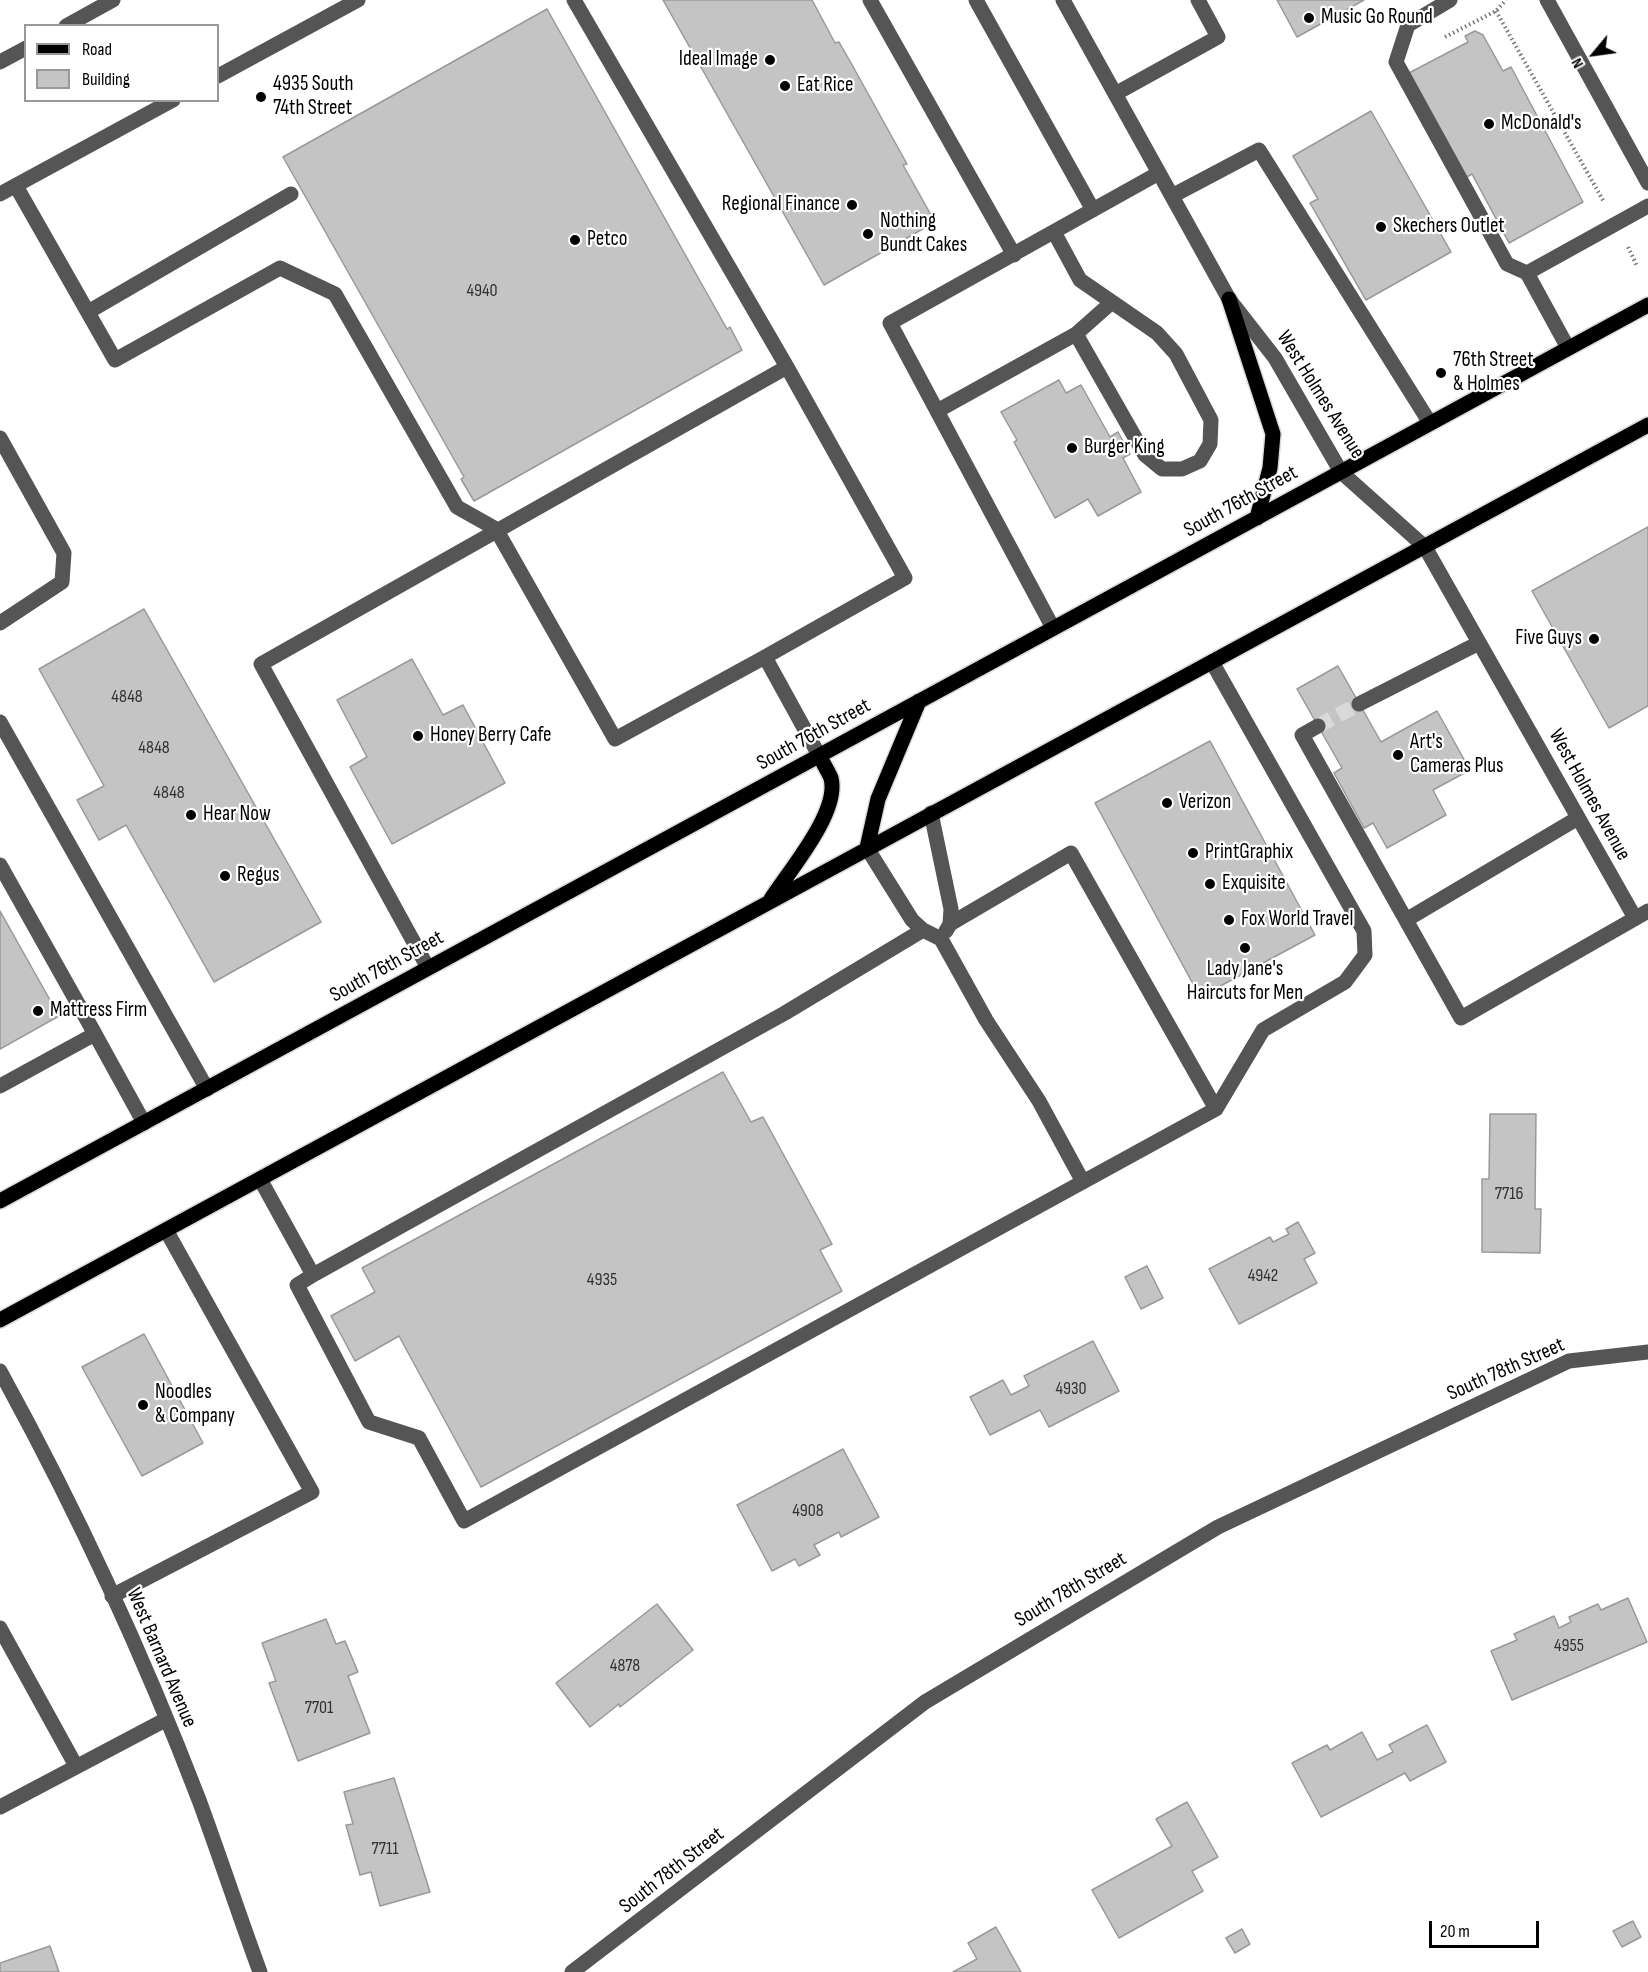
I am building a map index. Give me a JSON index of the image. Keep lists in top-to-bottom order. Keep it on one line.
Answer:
{"streets":{"main road":["South 76th Street"],"street":["West Holmes Avenue","South 78th Street","West Barnard Avenue"]},"crossings":[["West Holmes Avenue","South 76th Street"]],"places":["Music Go Round","Ideal Image","Eat Rice","4935 South 74th Street","McDonald's","Regional Finance","Skechers Outlet","Nothing Bundt Cakes","Petco","76th Street & Holmes","Burger King","Five Guys","Honey Berry Cafe","Art's Cameras Plus","Verizon","Hear Now","PrintGraphix","Regus","Exquisite","Fox World Travel","Lady Jane's Haircuts for Men","Mattress Firm","Noodles & Company"],"house_numbers":["4940","4848","4848","4848","7716","4942","4935","4930","4908","4955","4878","7701","7711"],"legend":["Road","Building"],"scale_bar":"20 m","north":"bottom left"}
